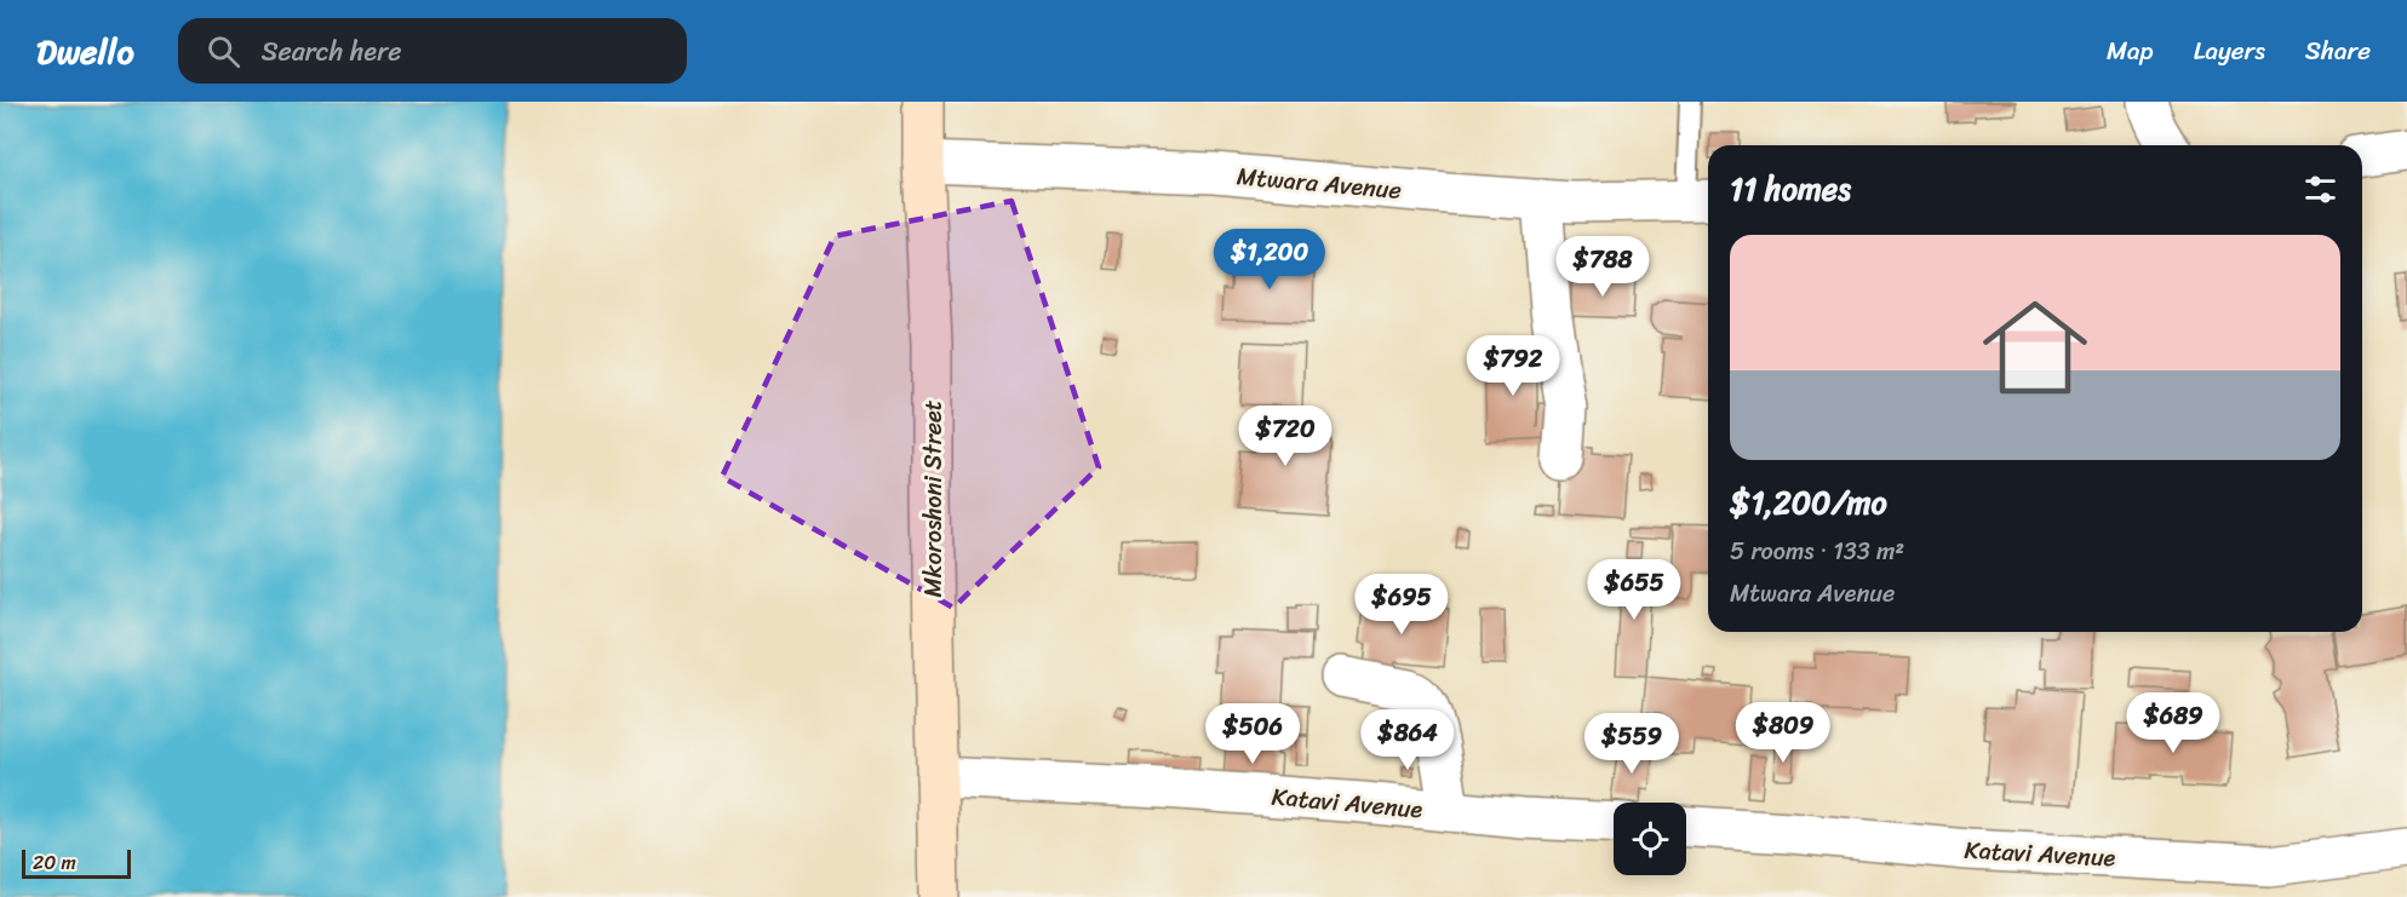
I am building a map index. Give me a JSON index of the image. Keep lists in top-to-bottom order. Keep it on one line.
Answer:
{"streets":{"street":["Mtwara Avenue","Mkoroshoni Street","Katavi Avenue"]},"crossings":[["Mtwara Avenue","Mkoroshoni Street"],["Mkoroshoni Street","Katavi Avenue"]],"scale_bar":"20 m","page":{"header":"Dwello","search":"Search here","nav":["Map","Layers","Share"],"heading":"11 homes","price":["$1,200","$788","$792","$720","$655","$695","$689","$809","$506","$864","$559"],"list":[{"name":"$1,200/mo","note":"5 rooms · 133 m² · Mtwara Avenue"}],"scale":"20 m"}}
